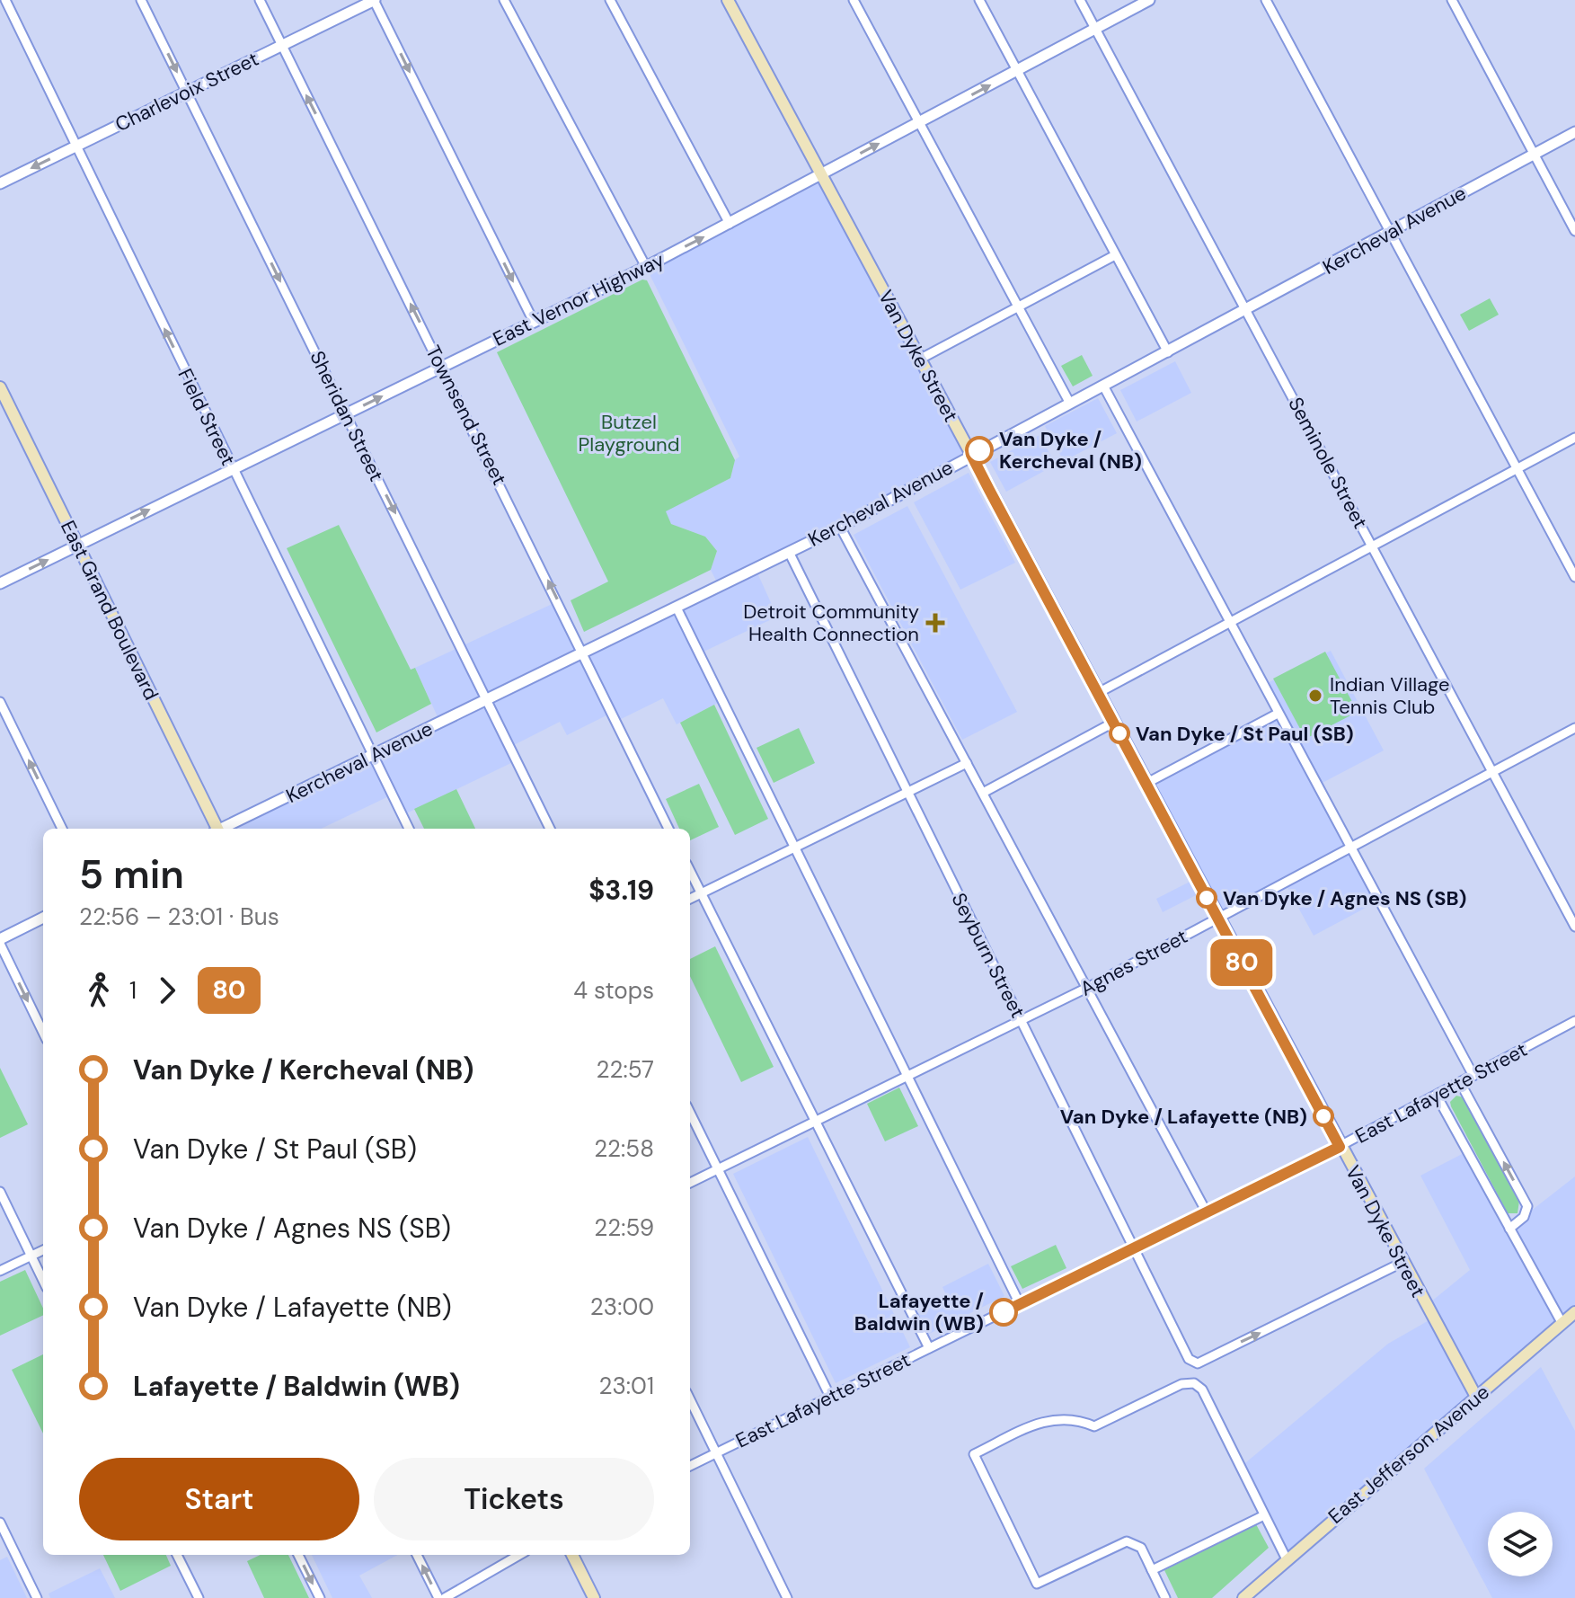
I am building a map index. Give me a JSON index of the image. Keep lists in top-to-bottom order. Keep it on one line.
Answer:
{"streets":{"main road":["Van Dyke Street","East Grand Boulevard","East Jefferson Avenue"],"street":["Charlevoix Street","Kercheval Avenue","East Vernor Highway","Townsend Street","Sheridan Street","Field Street","Seminole Street","Seyburn Street","Agnes Street","East Lafayette Street"]},"crossings":[["Charlevoix Street","Townsend Street"],["Charlevoix Street","Sheridan Street"],["Charlevoix Street","Field Street"],["Kercheval Avenue","Van Dyke Street"],["Kercheval Avenue","Townsend Street"],["Kercheval Avenue","Sheridan Street"],["Kercheval Avenue","Field Street"],["Kercheval Avenue","Seminole Street"],["Kercheval Avenue","Seyburn Street"],["East Vernor Highway","Van Dyke Street"],["East Vernor Highway","Townsend Street"],["East Vernor Highway","Sheridan Street"],["East Vernor Highway","Field Street"],["East Vernor Highway","Seminole Street"],["East Vernor Highway","East Grand Boulevard"],["Van Dyke Street","Seyburn Street"],["Van Dyke Street","Agnes Street"],["Van Dyke Street","East Lafayette Street"],["Van Dyke Street","East Jefferson Avenue"],["Seminole Street","Agnes Street"],["Seyburn Street","Agnes Street"],["Seyburn Street","East Lafayette Street"]],"one_way":["East Vernor Highway","Townsend Street","Sheridan Street","Field Street"],"parks":["Butzel Playground"],"places":{"other":["Van Dyke / Kercheval (NB)","Indian Village Tennis Club","Van Dyke / St Paul (SB)","Van Dyke / Agnes NS (SB)","Van Dyke / Lafayette (NB)","Lafayette / Baldwin (WB)"],"health":["Detroit Community Health Connection"]},"lines":["bus line 80"],"page":{"on_map":"80","heading":["5 min","22:56 – 23:01 · Bus","$3.19"],"legs":["1","80","4 stops"],"list":[{"name":"Van Dyke / Kercheval (NB)","value":"22:57"},{"name":"Van Dyke / St Paul (SB)","value":"22:58"},{"name":"Van Dyke / Agnes NS (SB)","value":"22:59"},{"name":"Van Dyke / Lafayette (NB)","value":"23:00"},{"name":"Lafayette / Baldwin (WB)","value":"23:01"}],"buttons":["Start","Tickets"]}}
